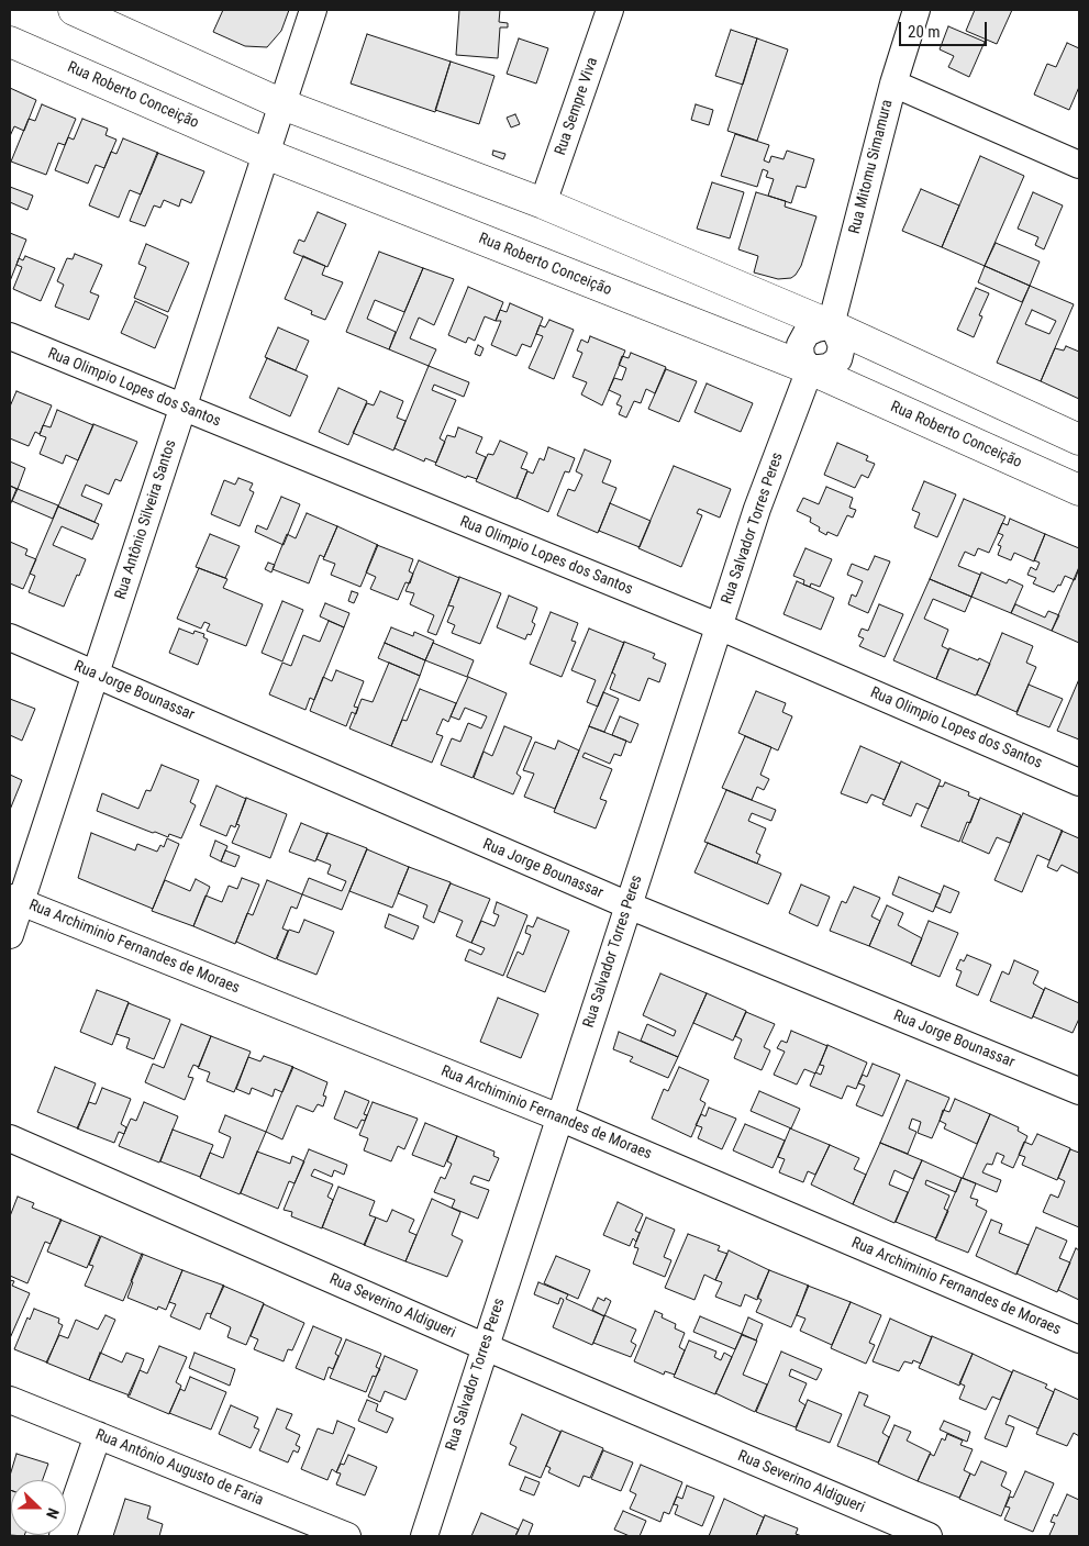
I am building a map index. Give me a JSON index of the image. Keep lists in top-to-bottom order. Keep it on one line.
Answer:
{"streets":{"street":["Rua Roberto Conceição","Rua Sempre Viva","Rua Mitomu Simamura","Rua Olimpio Lopes dos Santos","Rua Antônio Silveira Santos","Rua Salvador Torres Peres","Rua Jorge Bounassar","Rua Archiminio Fernandes de Moraes","Rua Severino Aldigueri","Rua Antônio Augusto de Faria"]},"crossings":[["Rua Roberto Conceição","Rua Antônio Silveira Santos"],["Rua Roberto Conceição","Rua Salvador Torres Peres"],["Rua Olimpio Lopes dos Santos","Rua Antônio Silveira Santos"],["Rua Olimpio Lopes dos Santos","Rua Salvador Torres Peres"],["Rua Antônio Silveira Santos","Rua Jorge Bounassar"],["Rua Antônio Silveira Santos","Rua Archiminio Fernandes de Moraes"],["Rua Salvador Torres Peres","Rua Jorge Bounassar"],["Rua Salvador Torres Peres","Rua Archiminio Fernandes de Moraes"],["Rua Salvador Torres Peres","Rua Severino Aldigueri"]],"scale_bar":"20 m","north":"right"}
